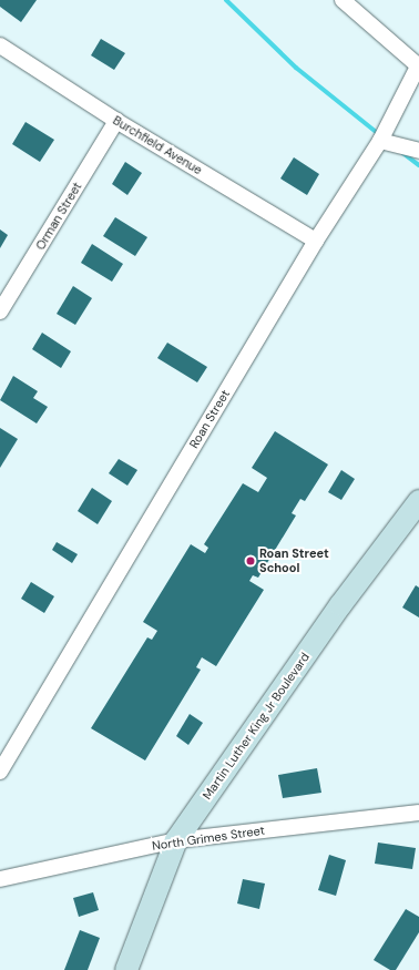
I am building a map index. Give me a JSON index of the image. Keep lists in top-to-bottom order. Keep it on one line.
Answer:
{"streets":{"street":["Burchfield Avenue","Orman Street","Roan Street","Martin Luther King Jr Boulevard","North Grimes Street"]},"crossings":[["Burchfield Avenue","Orman Street"],["Burchfield Avenue","Roan Street"],["Martin Luther King Jr Boulevard","North Grimes Street"]],"places":["Roan Street School"]}
